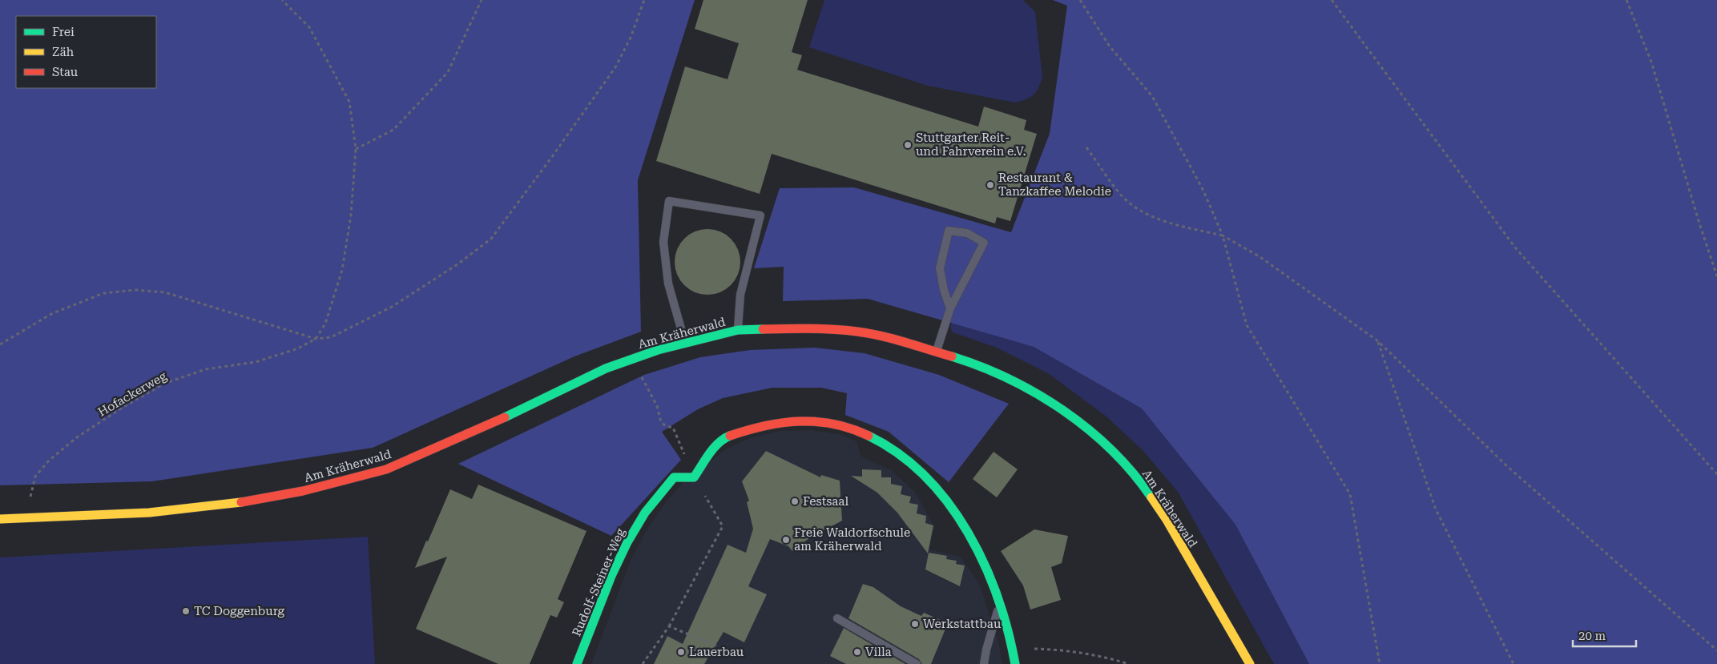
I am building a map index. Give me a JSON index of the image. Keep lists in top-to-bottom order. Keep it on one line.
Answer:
{"streets":{"main road":["Am Kräherwald","Rudolf-Steiner-Weg"],"path":["Hofackerweg"]},"crossings":[["Am Kräherwald","Hofackerweg"]],"places":["Stuttgarter Reit- und Fahrverein e.V.","Restaurant & Tanzkaffee Melodie","Festsaal","Freie Waldorfschule am Kräherwald","TC Doggenburg","Werkstattbau","Lauerbau","Villa"],"legend":["Frei","Zäh","Stau"],"scale_bar":"20 m"}
